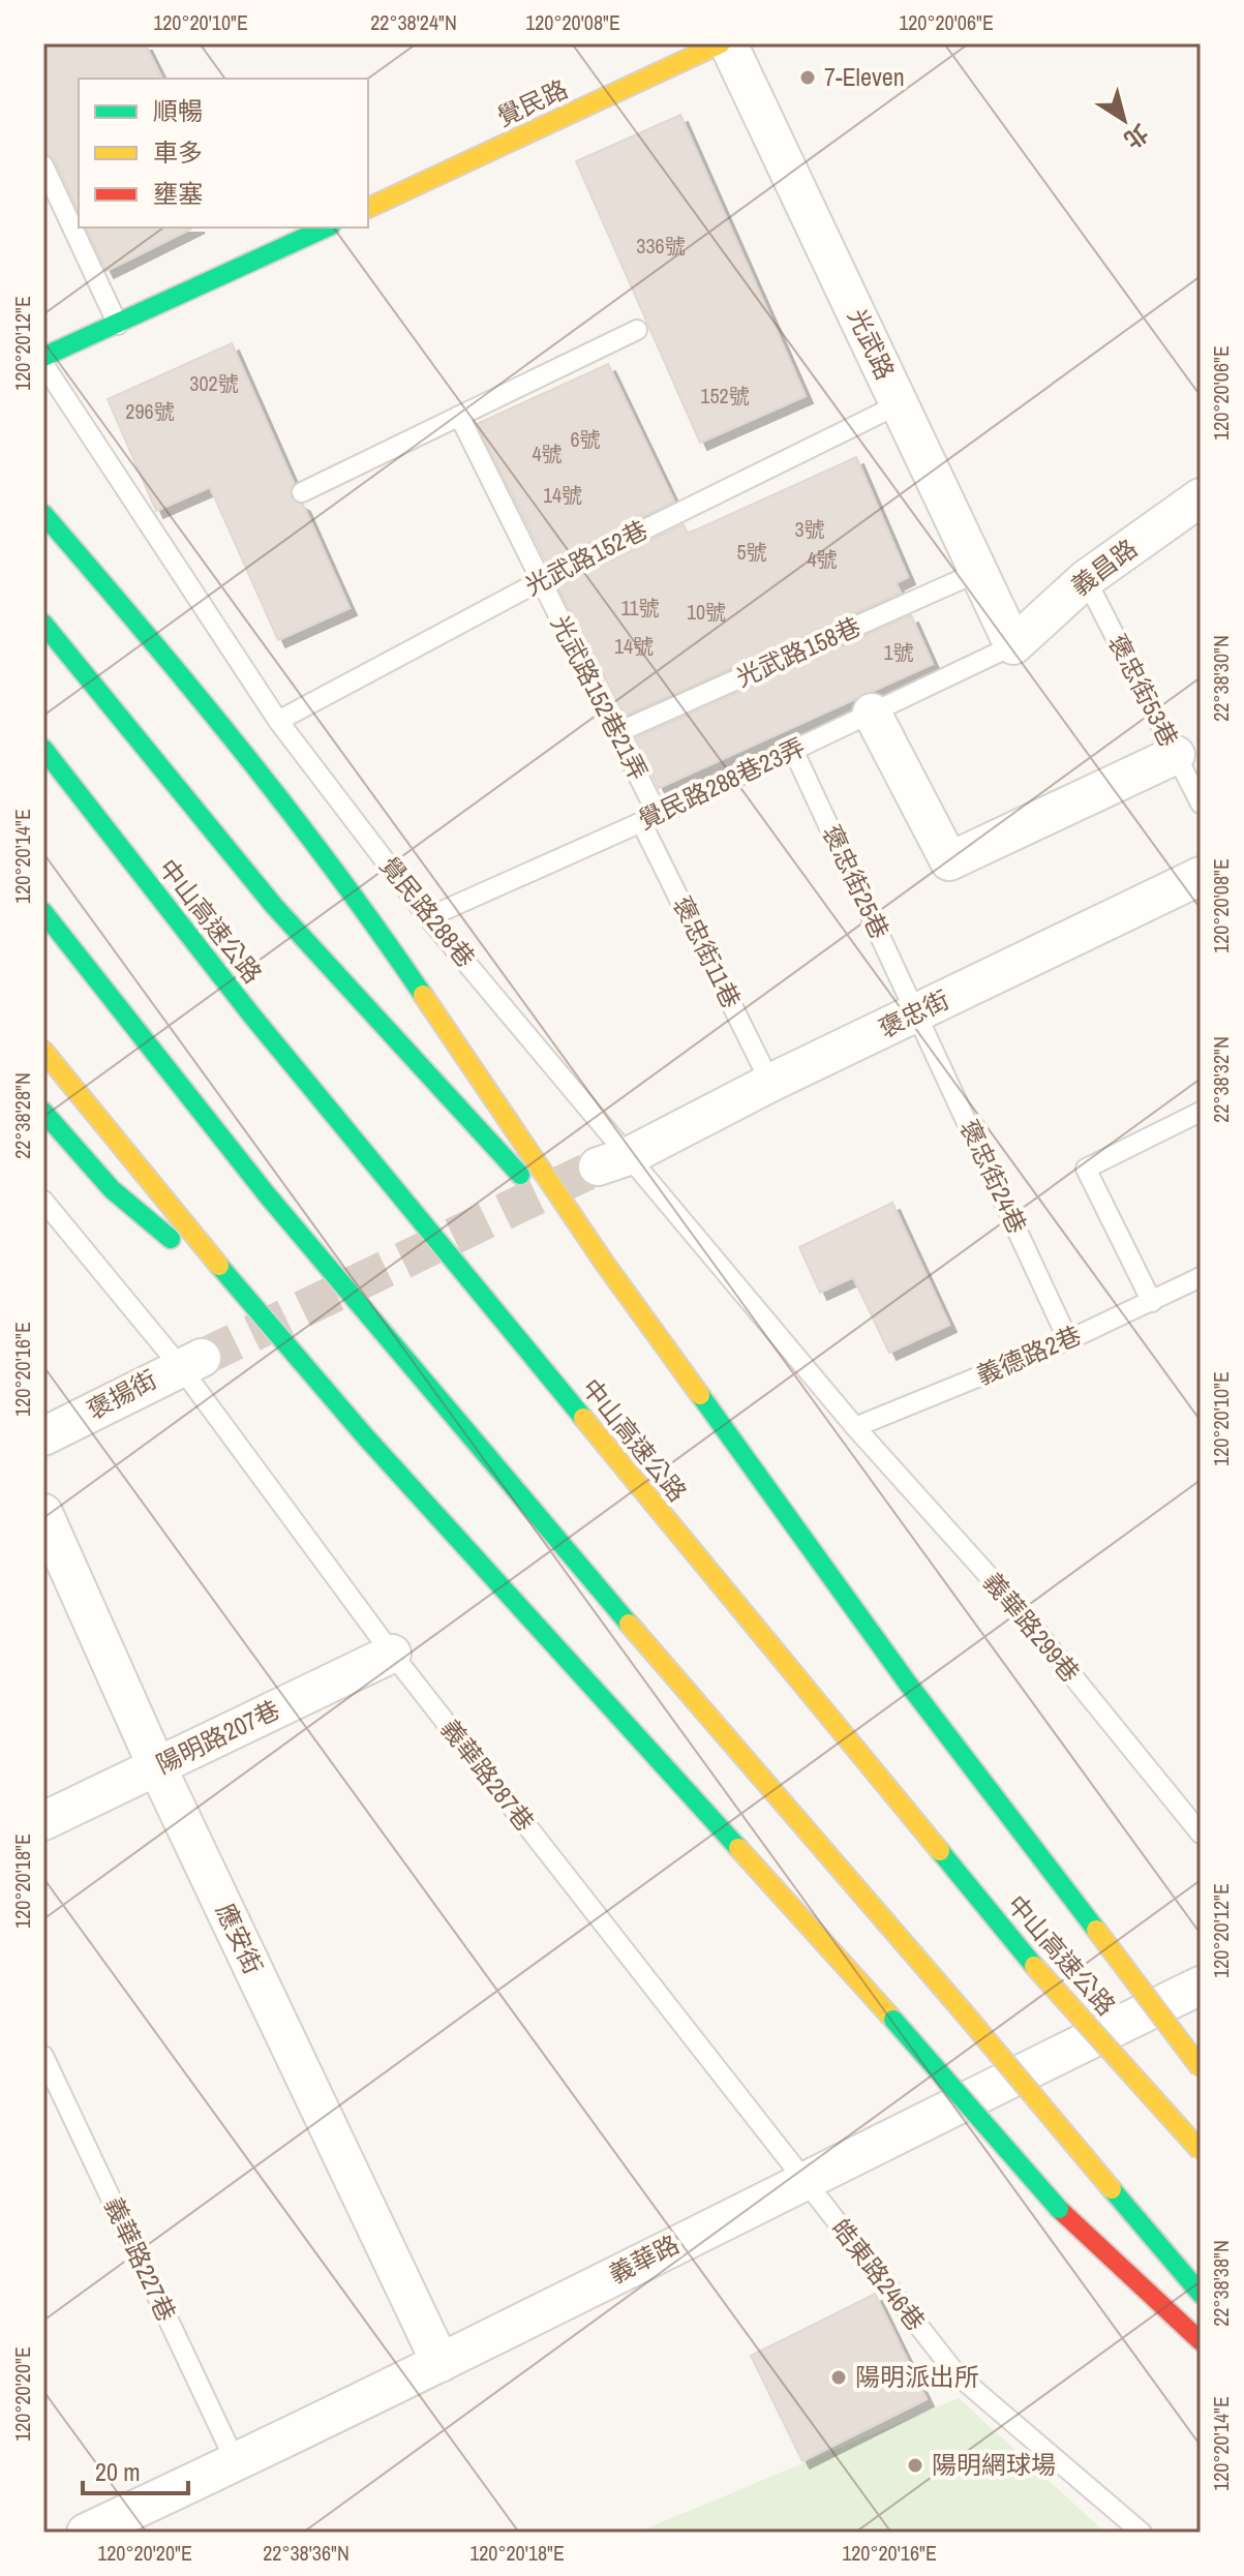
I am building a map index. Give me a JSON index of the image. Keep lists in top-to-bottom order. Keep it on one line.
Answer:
{"streets":{"main road":["覺民路","中山高速公路"],"street":["光武路","義昌路","褒忠街","褒揚街","陽明路207巷","應安街","義華路"],"lane":["光武路152巷","光武路158巷","褒忠街53巷","光武路152巷21弄","覺民路288巷23弄","褒忠街25巷","覺民路288巷","褒忠街11巷","褒忠街24巷","義德路2巷","義華路299巷","義華路287巷","義華路227巷","皓東路246巷"]},"crossings":[["光武路","光武路152巷"],["光武路","義昌路"],["光武路","光武路158巷"],["光武路","覺民路288巷23弄"],["光武路152巷","光武路152巷21弄"],["光武路152巷","覺民路288巷"],["義昌路","褒忠街53巷"],["義昌路","覺民路288巷23弄"],["光武路158巷","光武路152巷21弄"],["光武路152巷21弄","覺民路288巷23弄"],["光武路152巷21弄","褒忠街11巷"],["覺民路288巷23弄","褒忠街25巷"],["覺民路288巷23弄","覺民路288巷"],["覺民路288巷23弄","褒忠街11巷"],["褒忠街25巷","褒忠街"],["褒忠街25巷","褒忠街24巷"],["覺民路288巷","褒忠街"],["覺民路288巷","義德路2巷"],["覺民路288巷","義華路299巷"],["褒忠街11巷","褒忠街"],["褒忠街","褒忠街24巷"],["褒忠街24巷","義德路2巷"],["義德路2巷","義華路299巷"],["褒揚街","義華路287巷"],["陽明路207巷","義華路287巷"],["陽明路207巷","應安街"],["義華路287巷","義華路"],["義華路287巷","皓東路246巷"],["應安街","義華路"],["義華路227巷","義華路"],["義華路","皓東路246巷"]],"places":["7-Eleven","陽明派出所","陽明網球場"],"house_numbers":["336號","302號","152號","296號","6號","4號","14號","3號","5號","4號","11號","10號","14號","1號"],"legend":["順暢","車多","壅塞"],"scale_bar":"20 m","north":"bottom right","coordinates":["120°20'10\"E","22°38'24\"N","120°20'08\"E","120°20'06\"E","120°20'12\"E","22°38'30\"N","120°20'14\"E","22°38'32\"N","22°38'28\"N","120°20'16\"E","120°20'18\"E","22°38'38\"N","120°20'20\"E","22°38'36\"N"]}
